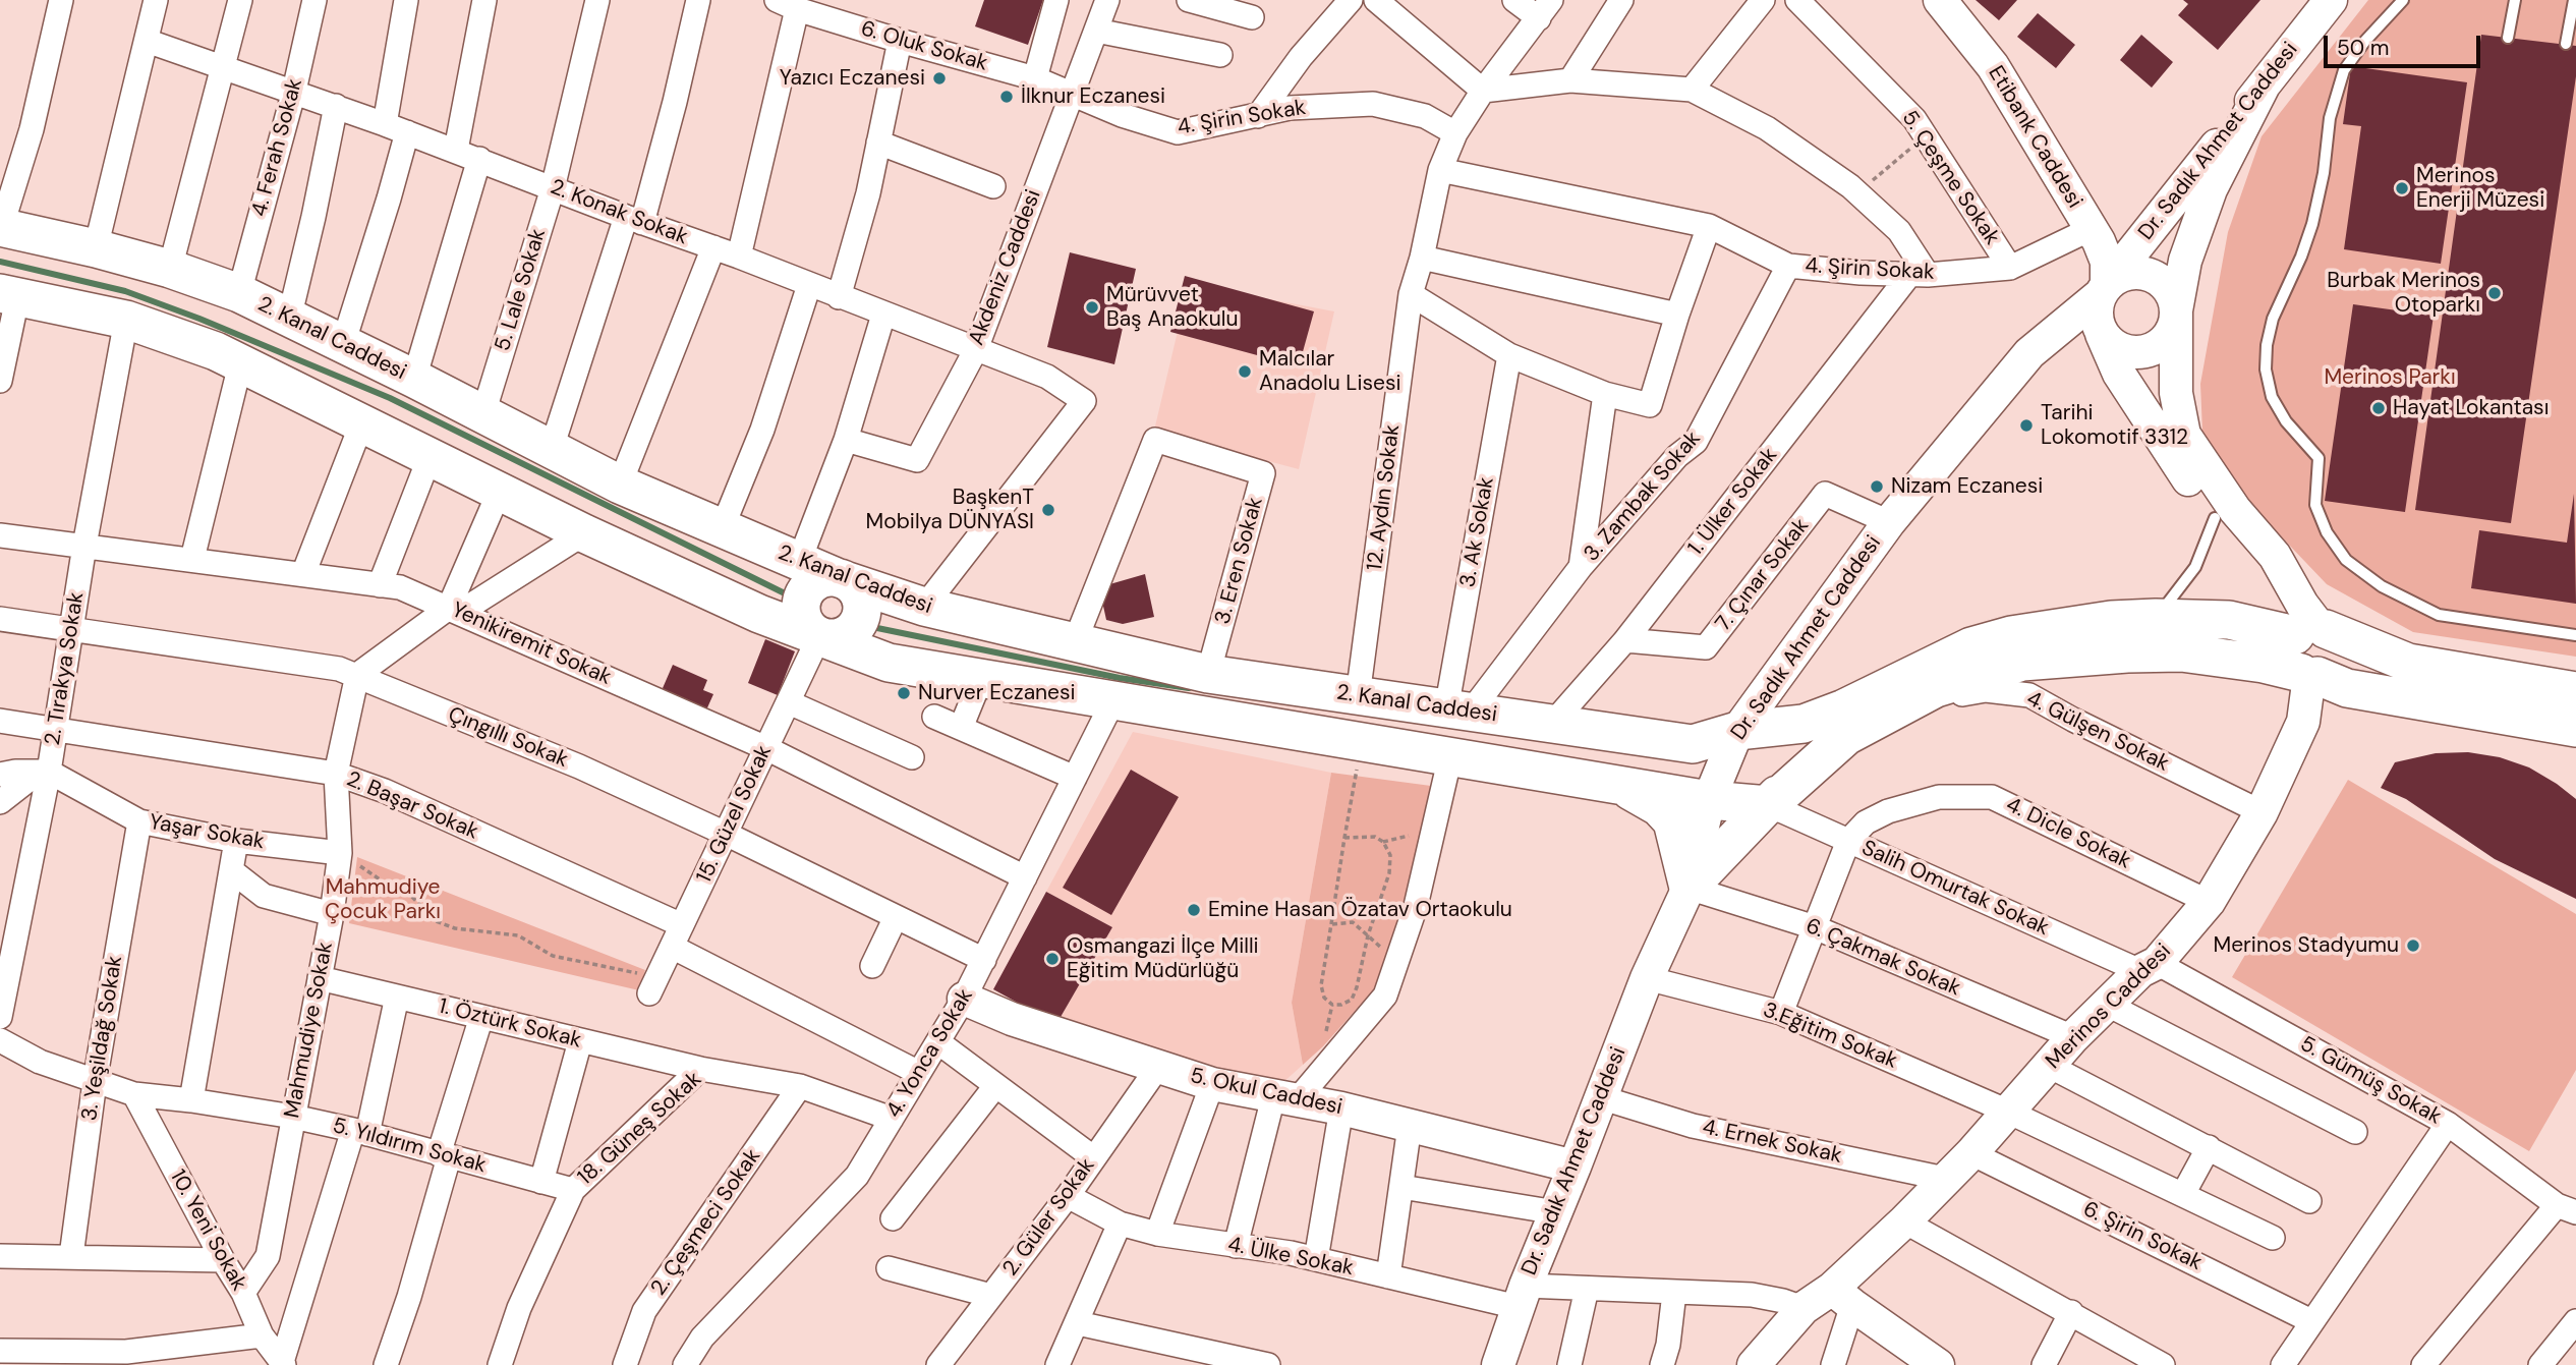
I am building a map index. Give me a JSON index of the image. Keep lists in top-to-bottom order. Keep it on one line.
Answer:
{"streets":{"main road":["Etibank Caddesi","Dr. Sadık Ahmet Caddesi","2. Kanal Caddesi","Merinos Caddesi","5. Okul Caddesi"],"street":["6. Oluk Sokak","4. Şirin Sokak","4. Ferah Sokak","5. Çeşme Sokak","2. Konak Sokak","Akdeniz Caddesi","5. Lale Sokak","3. Zambak Sokak","12. Aydın Sokak","1. Ülker Sokak","3. Ak Sokak","3. Eren Sokak","7. Çınar Sokak","Yenikiremit Sokak","2. Tırakya Sokak","4. Gülşen Sokak","Çıngıllı Sokak","2. Başar Sokak","15. Güzel Sokak","Yaşar Sokak","4. Dicle Sokak","Salih Omurtak Sokak","6. Çakmak Sokak","1. Öztürk Sokak","Mahmudiye Sokak","3.Eğitim Sokak","3. Yeşildağ Sokak","4. Yonca Sokak","5. Gümüş Sokak","18. Güneş Sokak","4. Ernek Sokak","5. Yıldırım Sokak","2. Güler Sokak","2. Çeşmeci Sokak","10. Yeni Sokak","6. Şirin Sokak","4. Ülke Sokak"]},"crossings":[["6. Oluk Sokak","4. Şirin Sokak"],["6. Oluk Sokak","Akdeniz Caddesi"],["4. Şirin Sokak","Etibank Caddesi"],["4. Şirin Sokak","5. Çeşme Sokak"],["4. Şirin Sokak","Akdeniz Caddesi"],["4. Şirin Sokak","3. Zambak Sokak"],["4. Şirin Sokak","12. Aydın Sokak"],["4. Şirin Sokak","1. Ülker Sokak"],["Etibank Caddesi","Dr. Sadık Ahmet Caddesi"],["Dr. Sadık Ahmet Caddesi","2. Kanal Caddesi"],["Dr. Sadık Ahmet Caddesi","7. Çınar Sokak"],["Dr. Sadık Ahmet Caddesi","6. Çakmak Sokak"],["Dr. Sadık Ahmet Caddesi","3.Eğitim Sokak"],["Dr. Sadık Ahmet Caddesi","5. Okul Caddesi"],["Dr. Sadık Ahmet Caddesi","4. Ernek Sokak"],["Dr. Sadık Ahmet Caddesi","4. Ülke Sokak"],["4. Ferah Sokak","2. Konak Sokak"],["4. Ferah Sokak","2. Kanal Caddesi"],["2. Konak Sokak","Akdeniz Caddesi"],["2. Konak Sokak","5. Lale Sokak"],["2. Konak Sokak","2. Kanal Caddesi"],["5. Lale Sokak","2. Kanal Caddesi"],["2. Kanal Caddesi","3. Zambak Sokak"],["2. Kanal Caddesi","12. Aydın Sokak"],["2. Kanal Caddesi","1. Ülker Sokak"],["2. Kanal Caddesi","3. Ak Sokak"],["2. Kanal Caddesi","3. Eren Sokak"],["2. Kanal Caddesi","2. Tırakya Sokak"],["2. Kanal Caddesi","15. Güzel Sokak"],["2. Kanal Caddesi","Salih Omurtak Sokak"],["2. Kanal Caddesi","4. Yonca Sokak"],["3. Zambak Sokak","3. Ak Sokak"],["1. Ülker Sokak","7. Çınar Sokak"],["Yenikiremit Sokak","2. Tırakya Sokak"],["Yenikiremit Sokak","15. Güzel Sokak"],["Yenikiremit Sokak","4. Yonca Sokak"],["2. Tırakya Sokak","Çıngıllı Sokak"],["2. Tırakya Sokak","2. Başar Sokak"],["2. Tırakya Sokak","Yaşar Sokak"],["4. Gülşen Sokak","Merinos Caddesi"],["Çıngıllı Sokak","15. Güzel Sokak"],["Çıngıllı Sokak","Mahmudiye Sokak"],["Çıngıllı Sokak","4. Yonca Sokak"],["2. Başar Sokak","15. Güzel Sokak"],["2. Başar Sokak","Mahmudiye Sokak"],["Yaşar Sokak","Mahmudiye Sokak"],["Yaşar Sokak","3. Yeşildağ Sokak"],["4. Dicle Sokak","Salih Omurtak Sokak"],["4. Dicle Sokak","Merinos Caddesi"],["Salih Omurtak Sokak","Merinos Caddesi"],["Salih Omurtak Sokak","5. Gümüş Sokak"],["6. Çakmak Sokak","Merinos Caddesi"],["Merinos Caddesi","3.Eğitim Sokak"],["Merinos Caddesi","5. Gümüş Sokak"],["Merinos Caddesi","4. Ernek Sokak"],["Merinos Caddesi","6. Şirin Sokak"],["Merinos Caddesi","4. Ülke Sokak"],["1. Öztürk Sokak","Mahmudiye Sokak"],["1. Öztürk Sokak","18. Güneş Sokak"],["Mahmudiye Sokak","5. Yıldırım Sokak"],["Mahmudiye Sokak","10. Yeni Sokak"],["3. Yeşildağ Sokak","5. Yıldırım Sokak"],["4. Yonca Sokak","5. Okul Caddesi"],["4. Yonca Sokak","18. Güneş Sokak"],["5. Okul Caddesi","2. Güler Sokak"],["18. Güneş Sokak","5. Yıldırım Sokak"],["18. Güneş Sokak","2. Çeşmeci Sokak"],["5. Yıldırım Sokak","10. Yeni Sokak"],["2. Güler Sokak","4. Ülke Sokak"]],"parks":["Merinos Parkı","Mahmudiye Çocuk Parkı"],"places":["Yazıcı Eczanesi","İlknur Eczanesi","Merinos Enerji Müzesi","Burbak Merinos Otoparkı","Mürüvvet Baş Anaokulu","Malcılar Anadolu Lisesi","Hayat Lokantası","Tarihi Lokomotif 3312","Nizam Eczanesi","BaşkenT Mobilya DÜNYASI","Nurver Eczanesi","Emine Hasan Özatav Ortaokulu","Merinos Stadyumu","Osmangazi İlçe Milli Eğitim Müdürlüğü"],"scale_bar":"50 m"}
